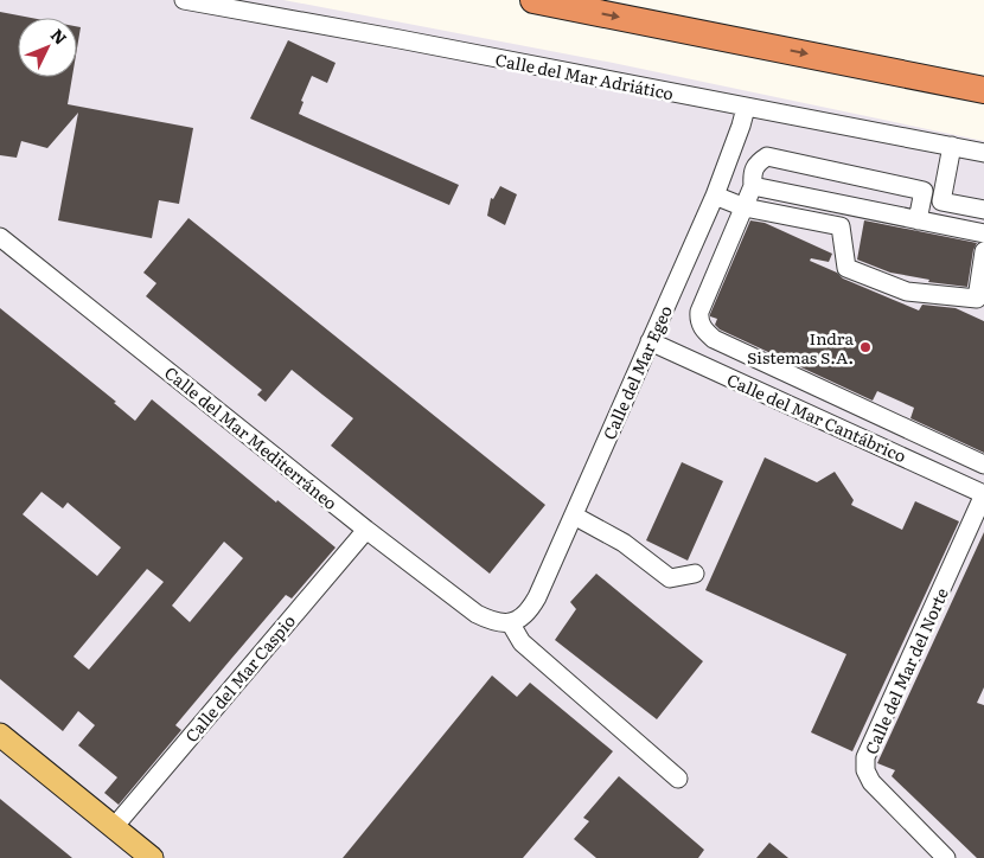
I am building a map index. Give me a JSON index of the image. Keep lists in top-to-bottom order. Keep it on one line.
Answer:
{"streets":{"street":["Calle del Mar Adriático","Calle del Mar Egeo","Calle del Mar Cantábrico","Calle del Mar Mediterráneo","Calle del Mar del Norte","Calle del Mar Caspio"]},"crossings":[["Calle del Mar Adriático","Calle del Mar Egeo"],["Calle del Mar Egeo","Calle del Mar Cantábrico"],["Calle del Mar Egeo","Calle del Mar Mediterráneo"],["Calle del Mar Cantábrico","Calle del Mar del Norte"],["Calle del Mar Mediterráneo","Calle del Mar Caspio"]],"places":["Indra Sistemas S.A."],"north":"top right"}
